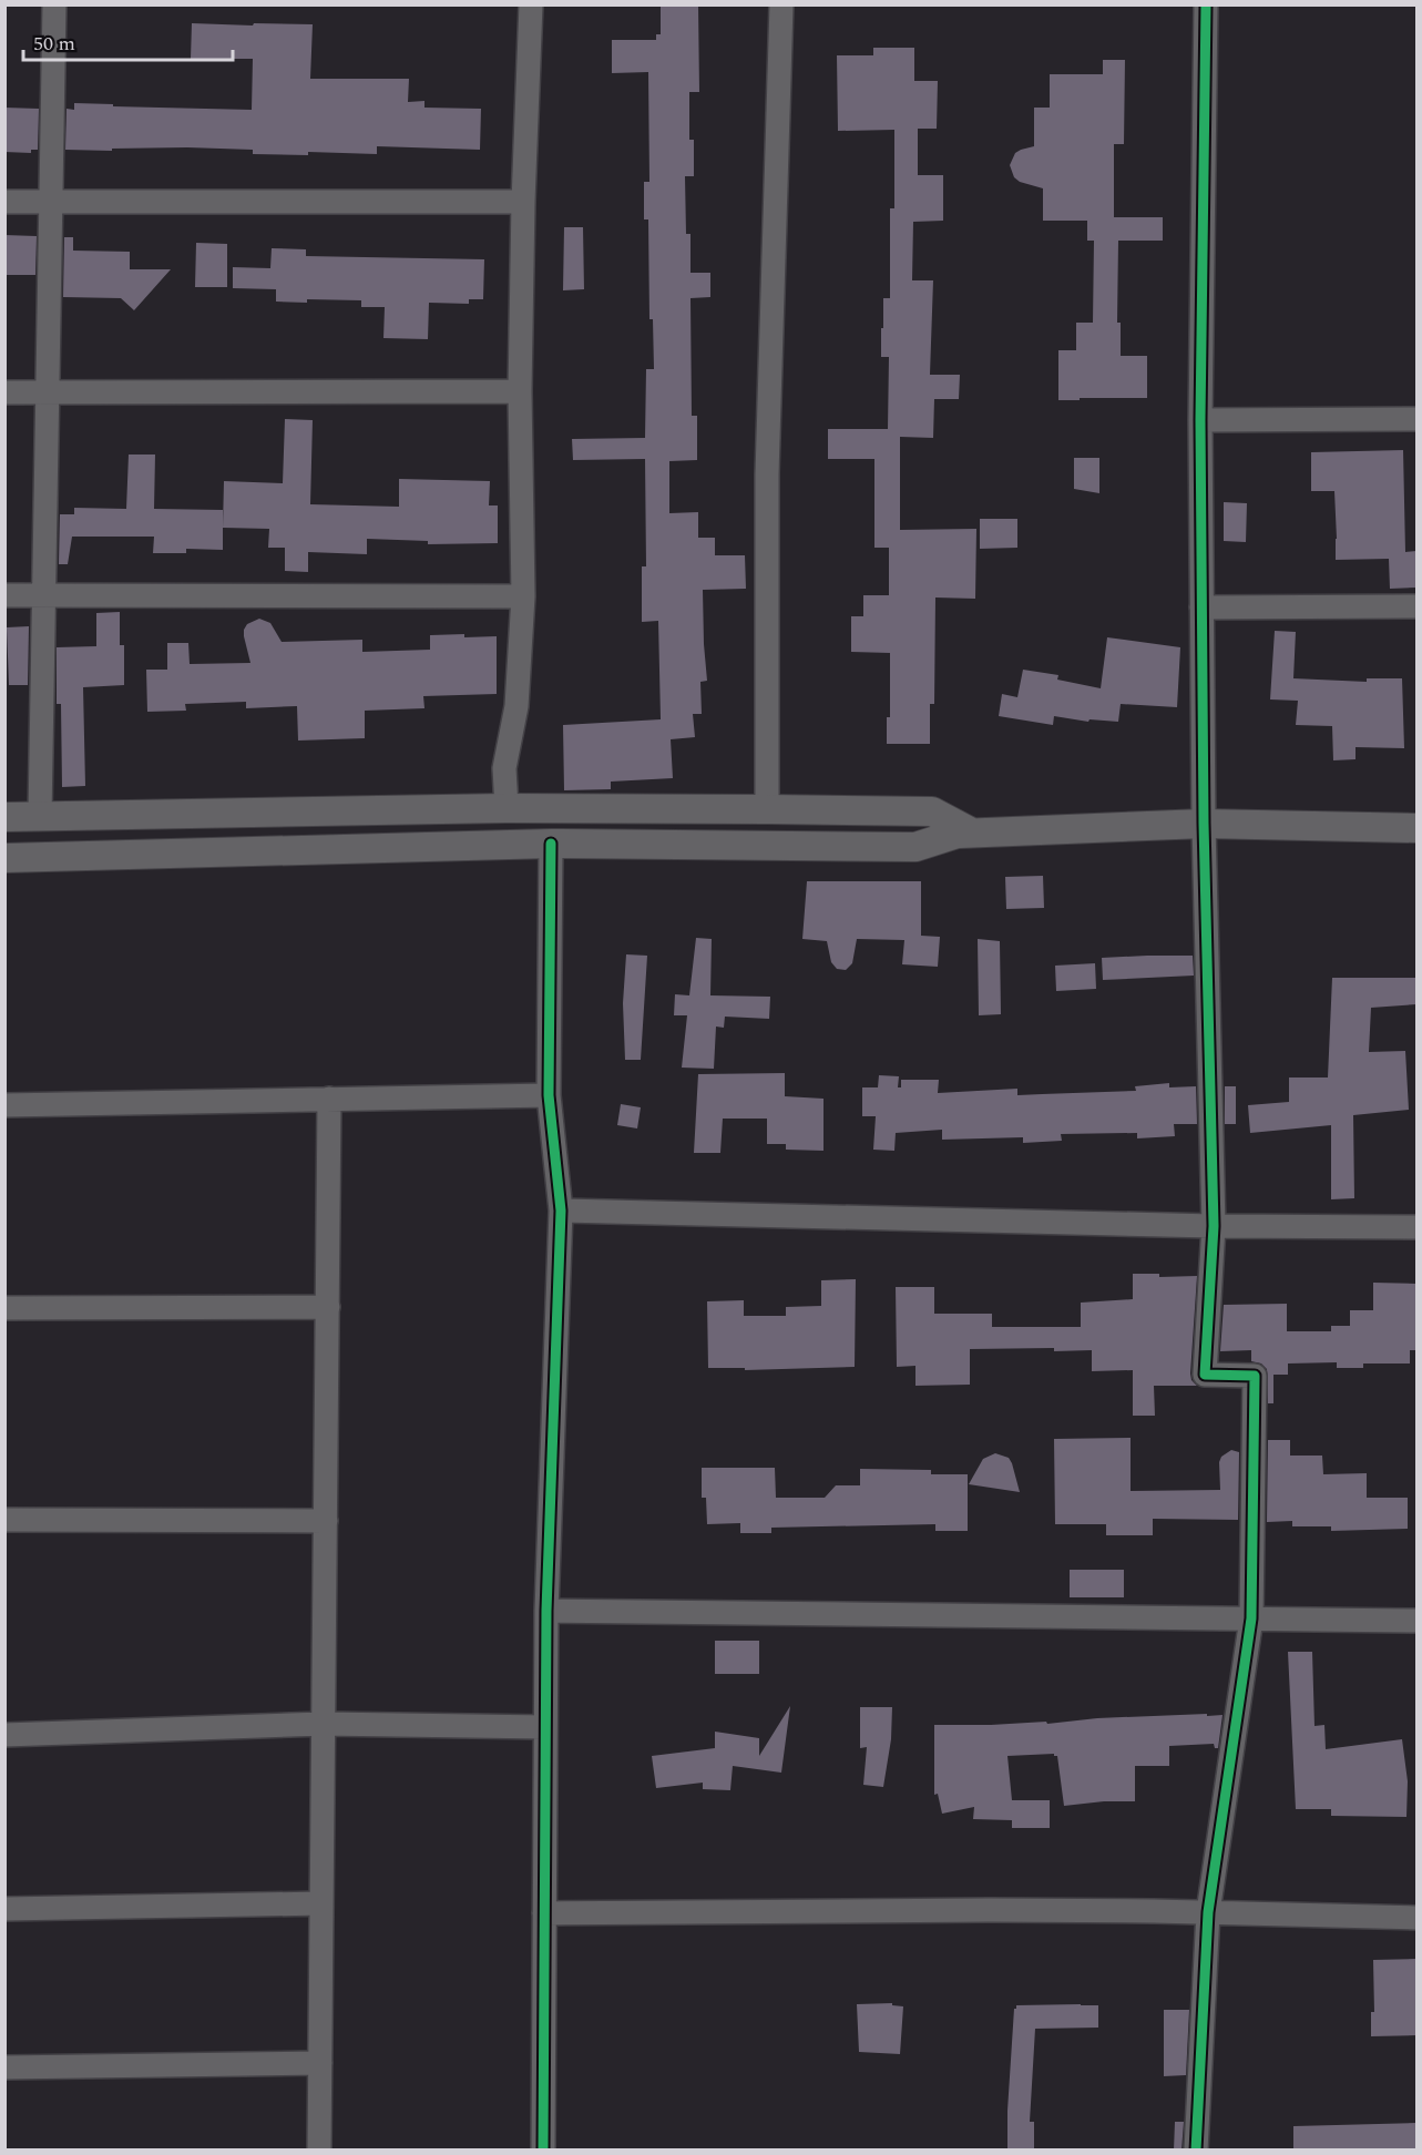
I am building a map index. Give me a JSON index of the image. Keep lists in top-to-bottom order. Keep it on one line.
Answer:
{"scale_bar":"50 m"}
